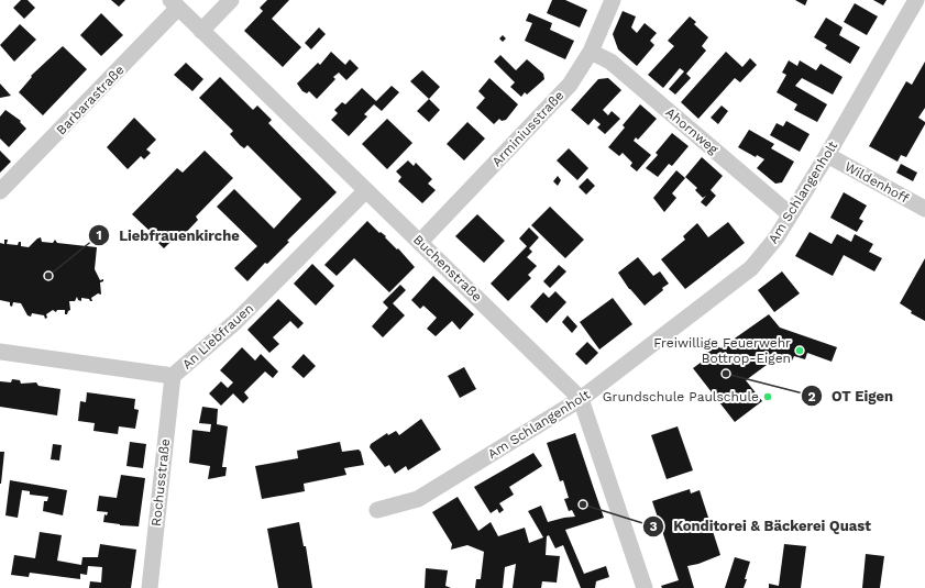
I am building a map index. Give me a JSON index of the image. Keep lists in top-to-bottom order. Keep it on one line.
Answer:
{"streets":{"street":["Barbarastraße","Arminiusstraße","Ahornweg","Wildenhoff","Am Schlangenholt","Buchenstraße","An Liebfrauen","Rochusstraße"]},"crossings":[["Barbarastraße","Buchenstraße"],["Arminiusstraße","Ahornweg"],["Arminiusstraße","Buchenstraße"],["Ahornweg","Am Schlangenholt"],["Wildenhoff","Am Schlangenholt"],["Am Schlangenholt","Buchenstraße"],["Buchenstraße","An Liebfrauen"],["An Liebfrauen","Rochusstraße"]],"places":["Liebfrauenkirche","Freiwillige Feuerwehr Bottrop-Eigen","OT Eigen","Grundschule Paulschule","Konditorei & Bäckerei Quast"]}
